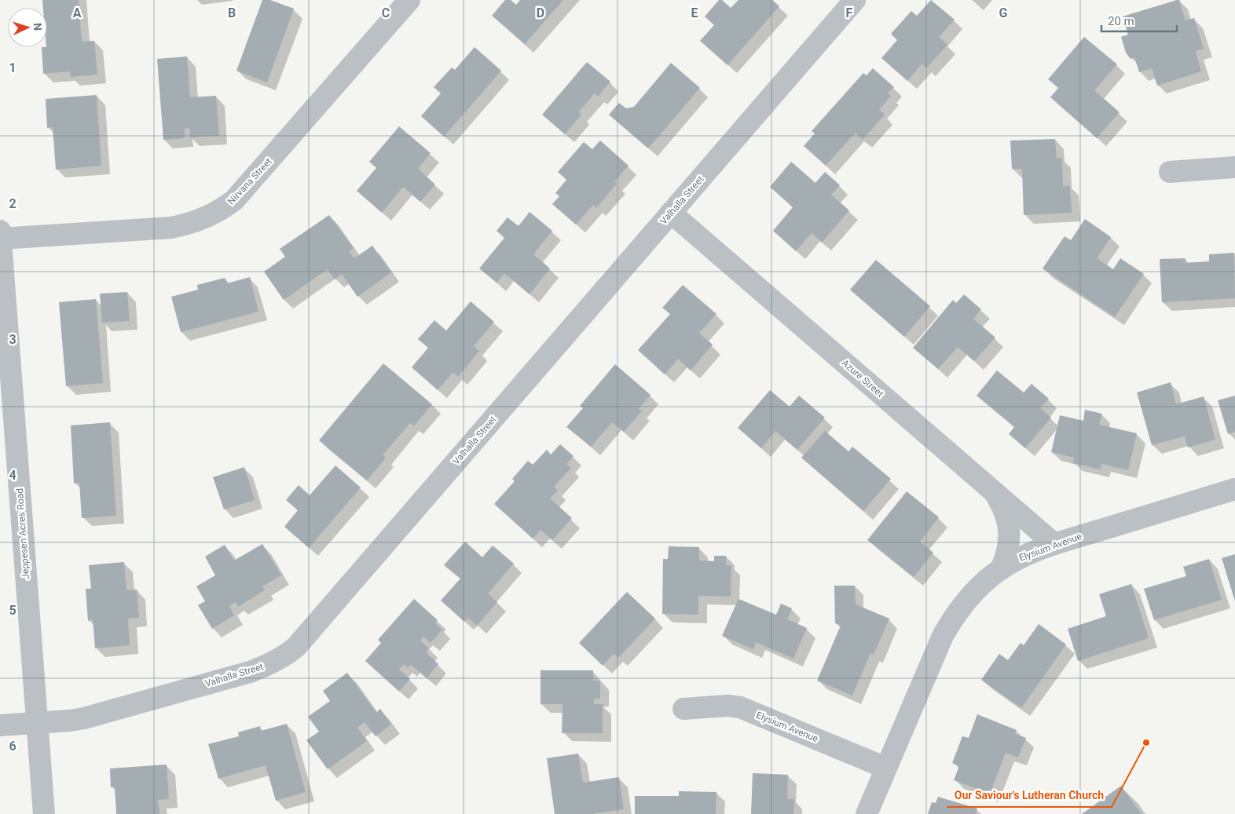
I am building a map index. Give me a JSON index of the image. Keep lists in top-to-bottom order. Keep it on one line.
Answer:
{"streets":{"street":["Nirvana Street","Valhalla Street","Azure Street","Jeppesen Acres Road","Elysium Avenue"]},"crossings":[["Nirvana Street","Jeppesen Acres Road"],["Valhalla Street","Azure Street"],["Valhalla Street","Jeppesen Acres Road"],["Azure Street","Elysium Avenue"]],"places":["Our Saviour's Lutheran Church"],"scale_bar":"20 m","north":"right","grid":{"columns":["A","B","C","D","E","F","G"],"rows":["1","2","3","4","5","6"]}}
